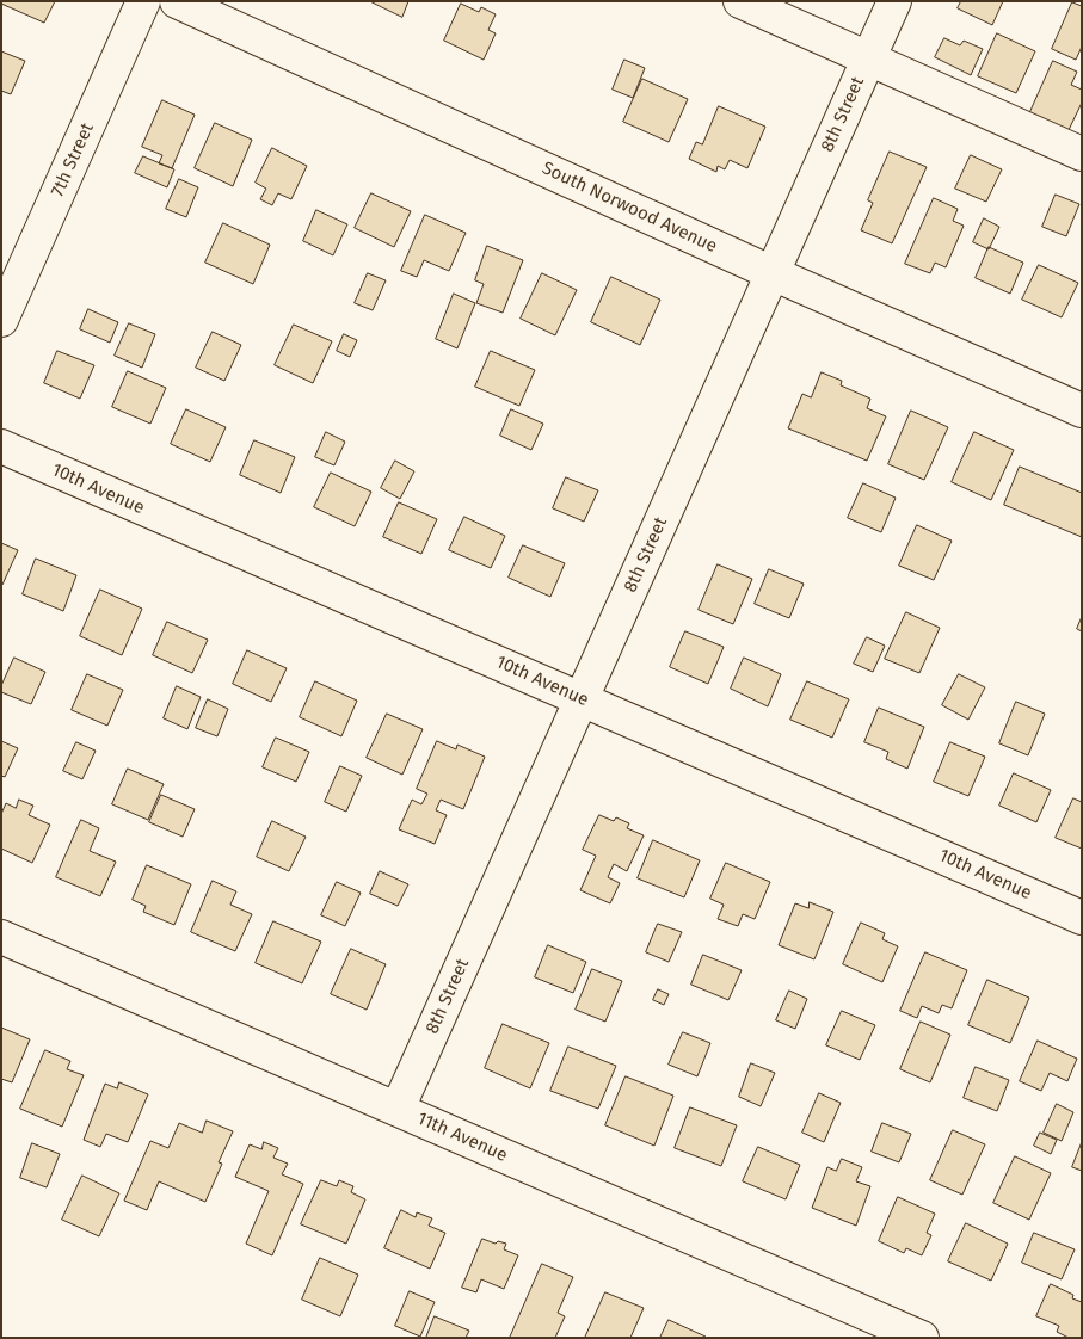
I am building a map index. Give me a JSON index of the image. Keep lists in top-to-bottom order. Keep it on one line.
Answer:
{"streets":{"street":["8th Street","7th Street","South Norwood Avenue","10th Avenue","11th Avenue"]},"crossings":[["8th Street","South Norwood Avenue"],["8th Street","10th Avenue"],["8th Street","11th Avenue"]]}
